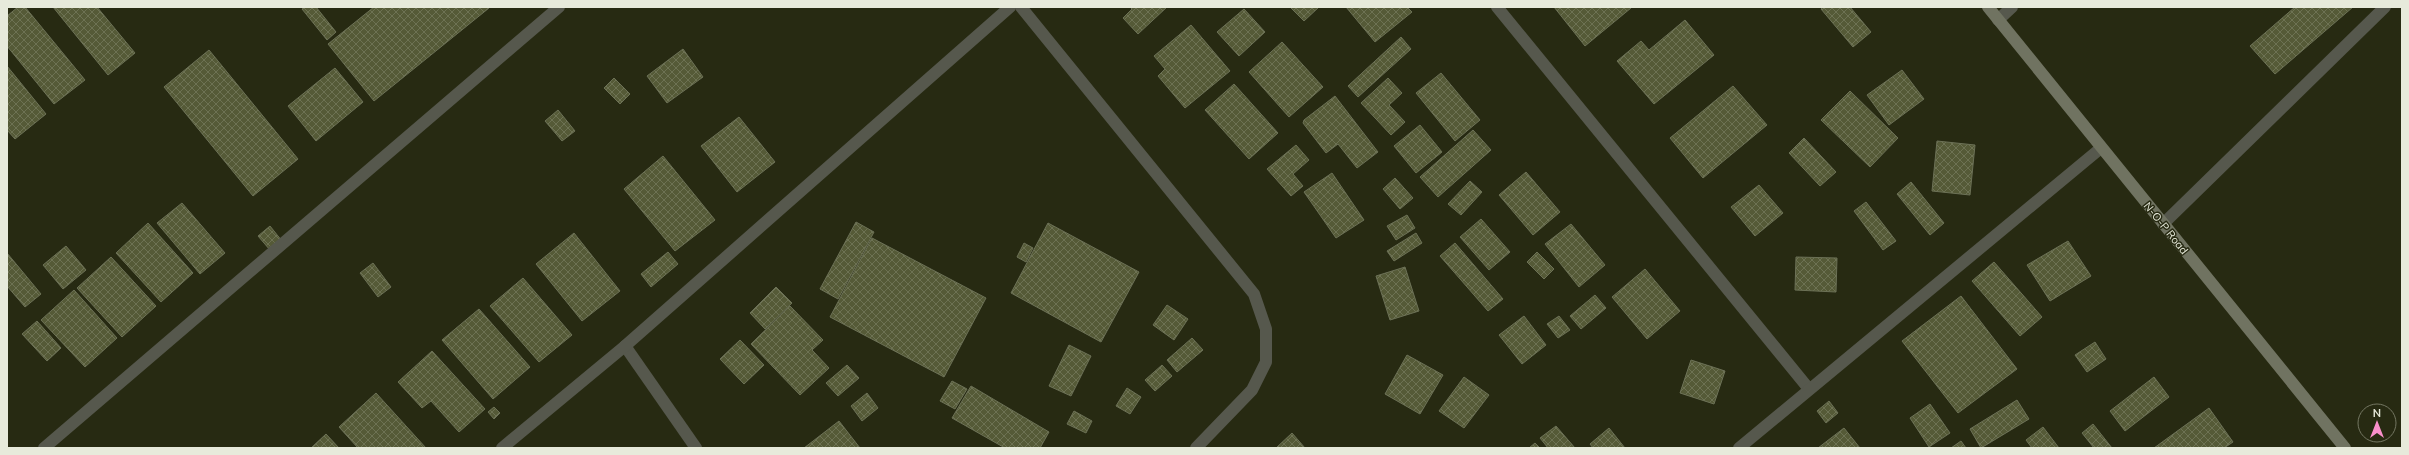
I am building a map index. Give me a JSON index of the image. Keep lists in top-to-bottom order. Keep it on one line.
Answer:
{"streets":{"street":["N-O-P Road"]},"north":"top"}
